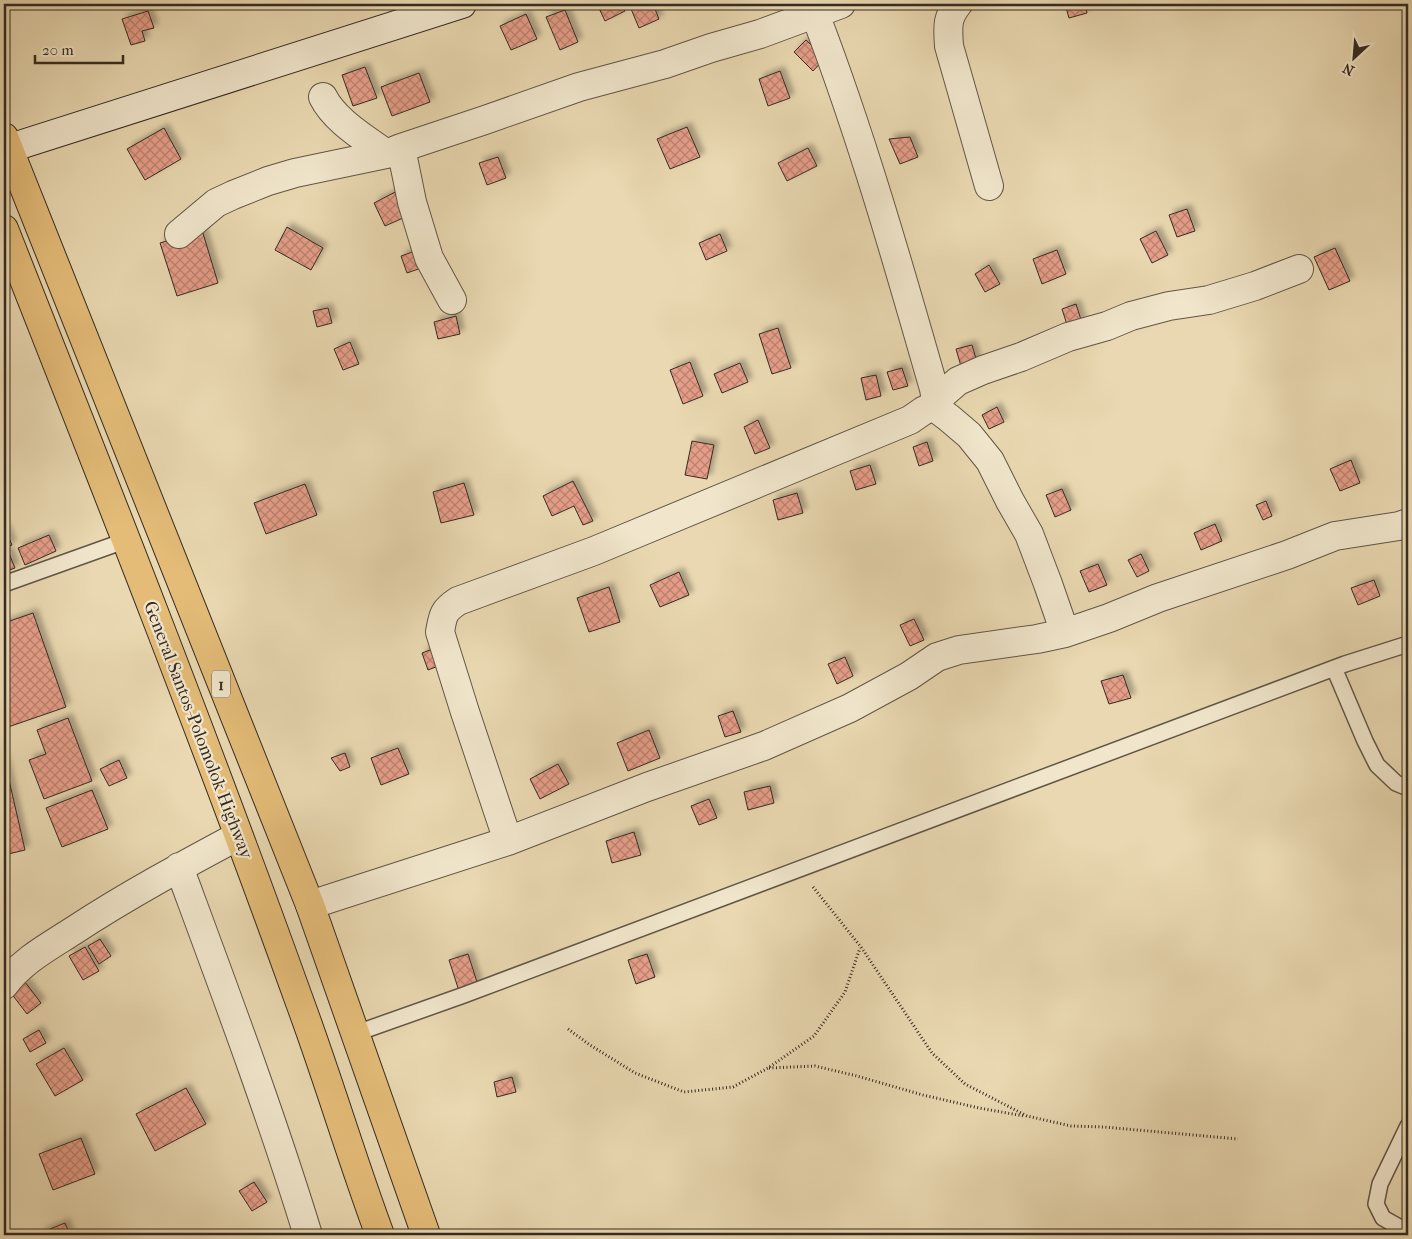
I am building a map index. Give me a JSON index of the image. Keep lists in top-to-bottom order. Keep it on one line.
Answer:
{"streets":{"highway":["1","General Santos-Polomolok Highway"]},"scale_bar":"20 m","north":"bottom left"}
